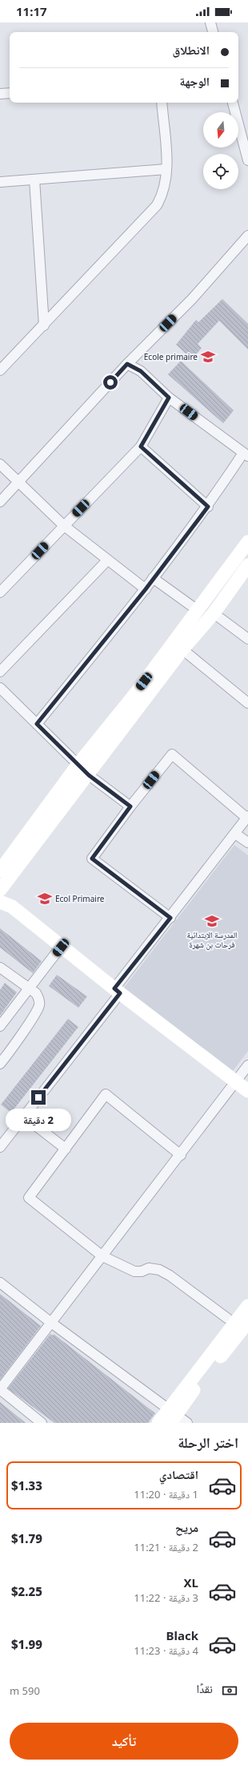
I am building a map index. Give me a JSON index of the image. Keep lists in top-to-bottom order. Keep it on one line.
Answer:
{"places":{"school or university":["Ecole primaire","Ecol Primaire","المدرسة الإبتدائية فرحات بن شهرة"]},"north":"bottom","page":{"status":"11:17","banner":["الانطلاق","الوجهة"],"bubble":"2 دقيقة","heading":"اختر الرحلة","list":[{"name":"اقتصادي","note":"1 دقيقة · 11:20","value":"$1.33"},{"name":"مريح","note":"2 دقيقة · 11:21","value":"$1.79"},{"name":"XL","note":"3 دقيقة · 11:22","value":"$2.25"},{"name":"Black","note":"4 دقيقة · 11:23","value":"$1.99"}],"pay":["نقدًا","590 m"],"buttons":"تأكيد"}}
